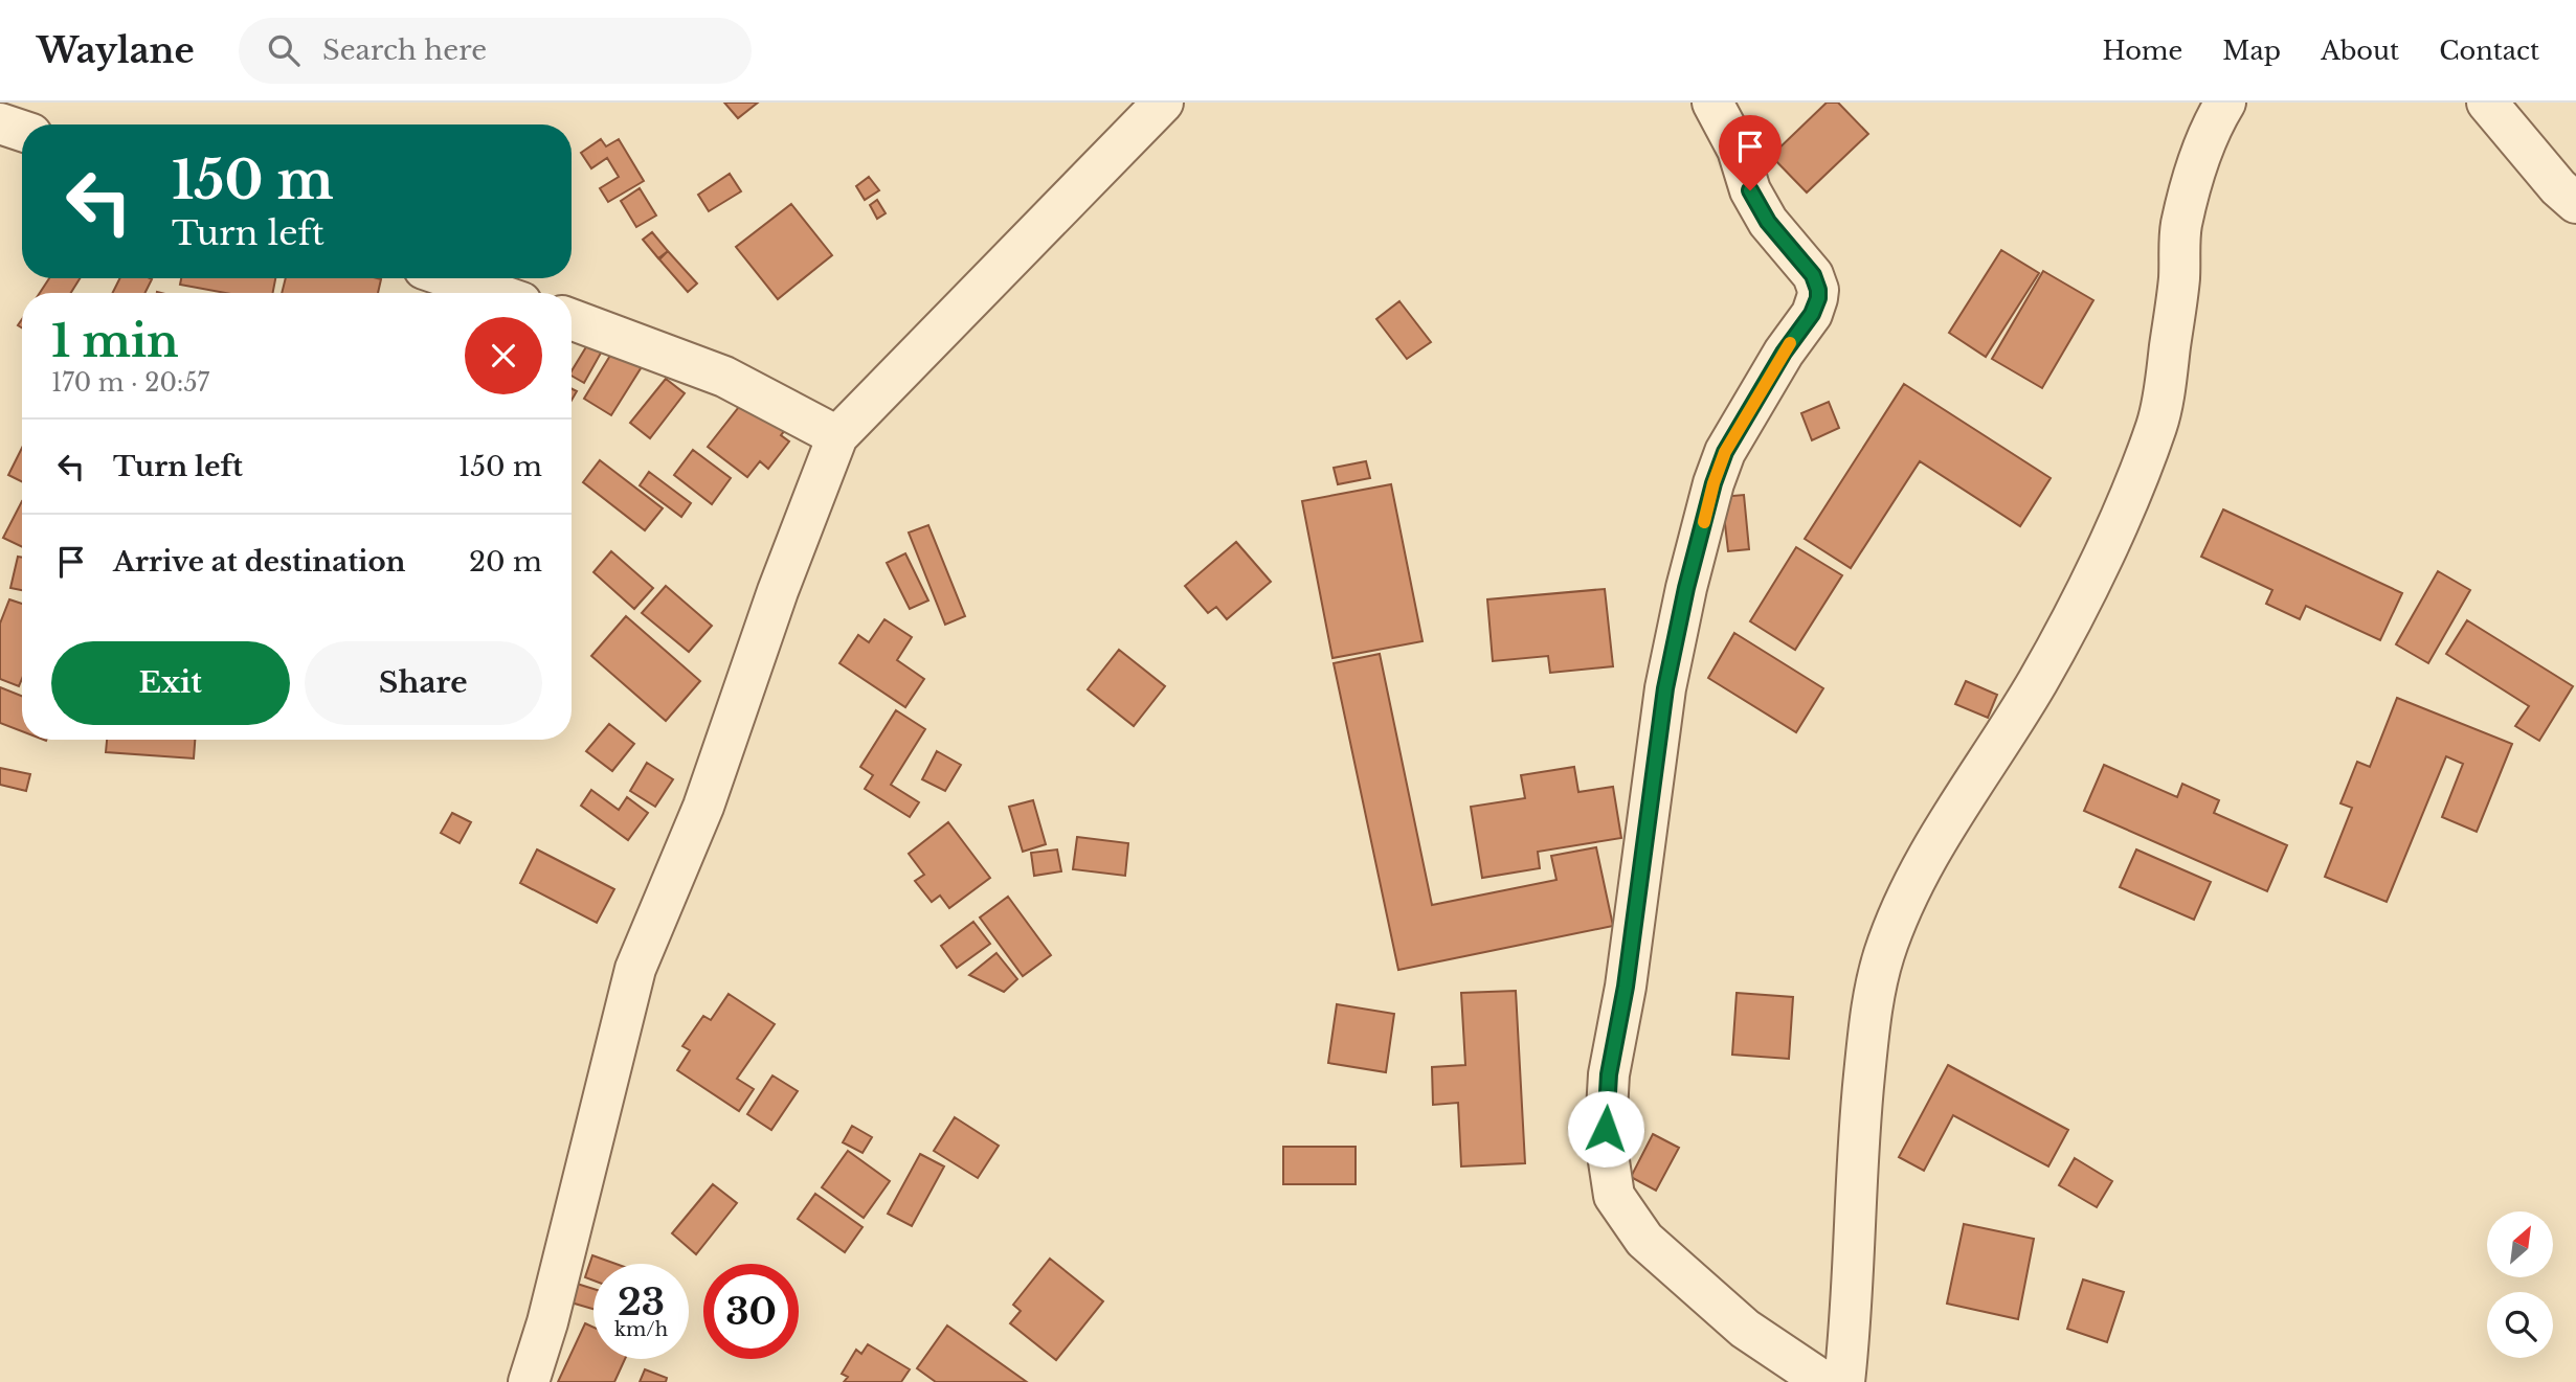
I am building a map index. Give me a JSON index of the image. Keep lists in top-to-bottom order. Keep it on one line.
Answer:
{"north":"top right","page":{"header":"Waylane","search":"Search here","nav":["Home","Map","About","Contact"],"turn":["150 m","Turn left"],"heading":["1 min","170 m · 20:57"],"list":[{"name":"Turn left","value":"150 m"},{"name":"Arrive at destination","value":"20 m"}],"buttons":["Exit","Share"],"speed":"23 km/h","limit":"30"}}
